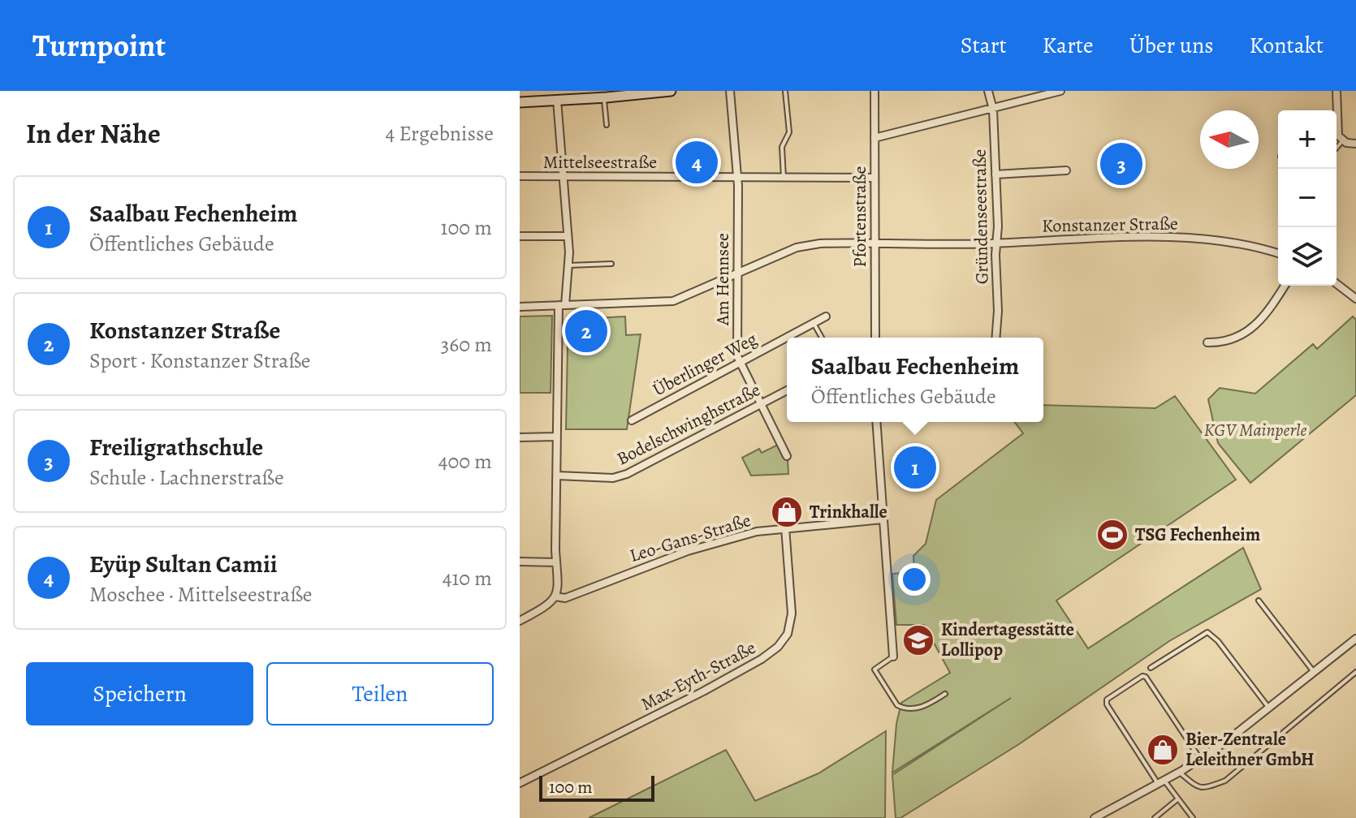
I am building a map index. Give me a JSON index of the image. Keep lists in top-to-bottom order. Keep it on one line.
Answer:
{"streets":{"street":["Mittelseestraße","Pfortenstraße","Gründenseestraße","Konstanzer Straße","Am Hennsee","Überlinger Weg","Bodelschwinghstraße","Leo-Gans-Straße","Max-Eyth-Straße"]},"crossings":[["Mittelseestraße","Pfortenstraße"],["Mittelseestraße","Am Hennsee"],["Pfortenstraße","Konstanzer Straße"],["Gründenseestraße","Konstanzer Straße"],["Konstanzer Straße","Am Hennsee"],["Am Hennsee","Überlinger Weg"],["Am Hennsee","Bodelschwinghstraße"],["Leo-Gans-Straße","Max-Eyth-Straße"]],"parks":["KGV Mainperle"],"places":{"shop":["Trinkhalle","Bier-Zentrale Leleithner GmbH"],"sports":["TSG Fechenheim"],"school or university":["Kindertagesstätte Lollipop"]},"scale_bar":"100 m","north":"left","page":{"header":"Turnpoint","nav":["Start","Karte","Über uns","Kontakt"],"heading":["In der Nähe","4 Ergebnisse"],"map_buttons":["+","−"],"pins":["4","3","2","1"],"list":[{"mark":"1","name":"Saalbau Fechenheim","note":"Öffentliches Gebäude","value":"100 m"},{"mark":"2","name":"Konstanzer Straße","note":"Sport · Konstanzer Straße","value":"360 m"},{"mark":"3","name":"Freiligrathschule","note":"Schule · Lachnerstraße","value":"400 m"},{"mark":"4","name":"Eyüp Sultan Camii","note":"Moschee · Mittelseestraße","value":"410 m"}],"popup":["Saalbau Fechenheim","Öffentliches Gebäude"],"buttons":["Speichern","Teilen"],"scale":"100 m"}}
